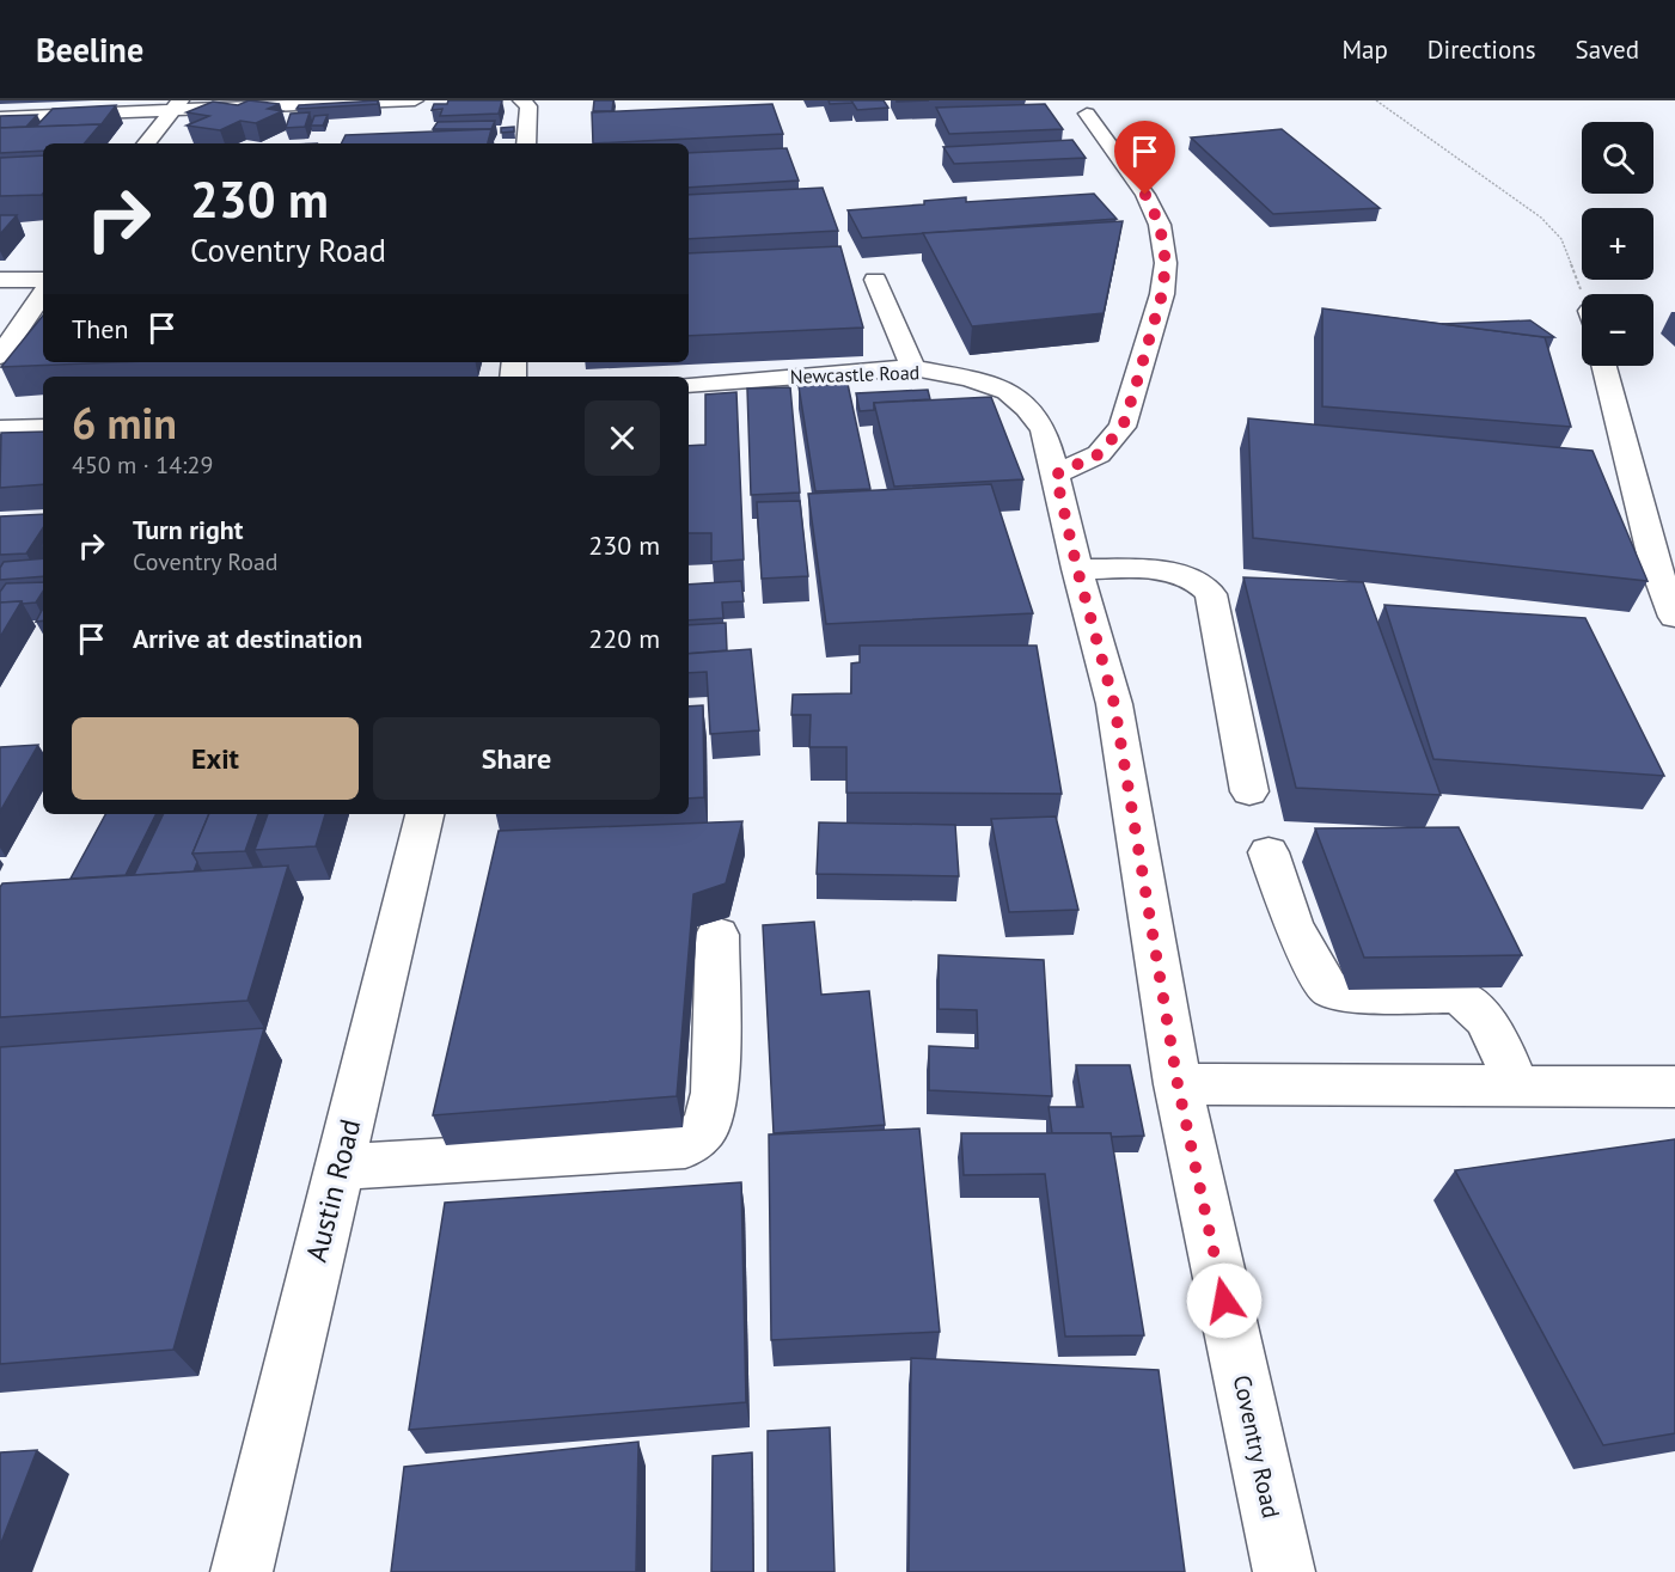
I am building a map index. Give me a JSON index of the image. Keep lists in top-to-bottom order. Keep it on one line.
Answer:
{"streets":{"street":["Newcastle Road","Austin Road","Coventry Road"]},"crossings":[["Newcastle Road","Coventry Road"]],"page":{"header":"Beeline","nav":["Map","Directions","Saved"],"map_buttons":["+","−"],"turn":["230 m","Coventry Road"],"then":"Then","heading":["6 min","450 m · 14:29"],"list":[{"name":"Turn right","note":"Coventry Road","value":"230 m"},{"name":"Arrive at destination","value":"220 m"}],"buttons":["Exit","Share"]}}
